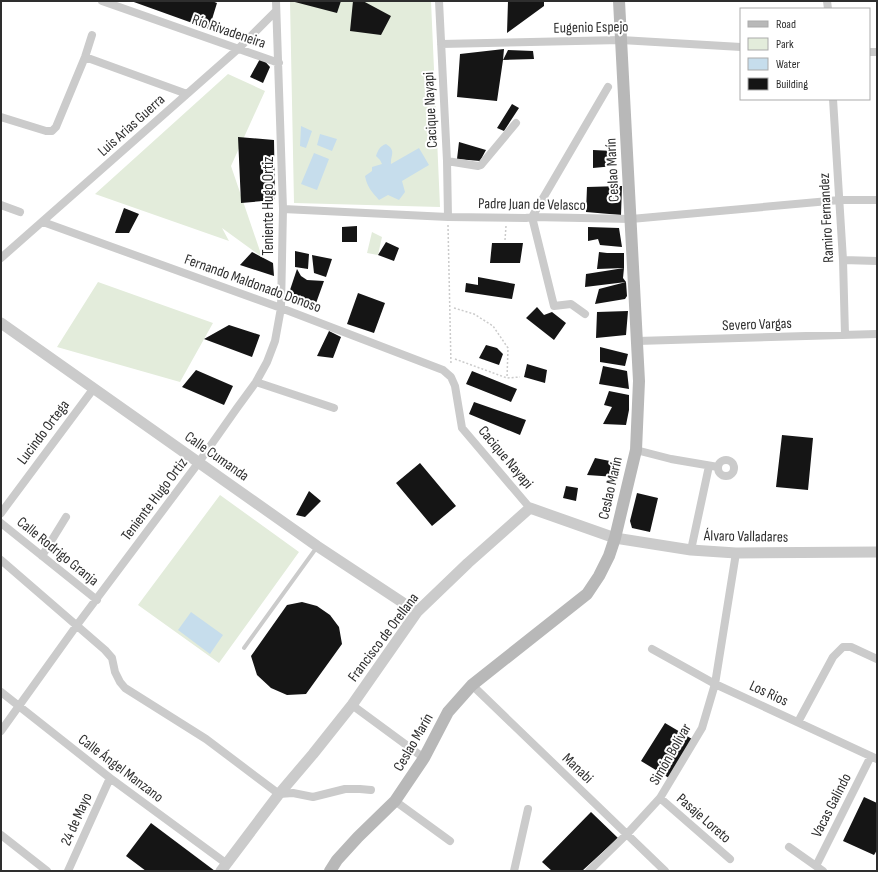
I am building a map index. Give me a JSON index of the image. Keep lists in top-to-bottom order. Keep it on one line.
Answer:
{"streets":{"main road":["Ceslao Marín"],"street":["Eugenio Espejo","Río Rivadeneira","Cacique Nayapi","Luis Arias Guerra","Padre Juan de Velasco","Teniente Hugo Ortiz","Ramiro Fernandez","Fernando Maldonado Donoso","Severo Vargas","Lucindo Ortega","Calle Cumanda","Álvaro Valladares","Calle Rodrigo Granja","Francisco de Orellana","Los Rios","Simón Bolívar","Calle Ángel Manzano","Manabi","Vacas Galindo","Pasaje Loreto","24 de Mayo"]},"crossings":[["Eugenio Espejo","Cacique Nayapi"],["Eugenio Espejo","Ceslao Marín"],["Río Rivadeneira","Luis Arias Guerra"],["Río Rivadeneira","Teniente Hugo Ortiz"],["Cacique Nayapi","Padre Juan de Velasco"],["Cacique Nayapi","Fernando Maldonado Donoso"],["Cacique Nayapi","Francisco de Orellana"],["Luis Arias Guerra","Teniente Hugo Ortiz"],["Luis Arias Guerra","Fernando Maldonado Donoso"],["Ceslao Marín","Padre Juan de Velasco"],["Ceslao Marín","Severo Vargas"],["Ceslao Marín","Álvaro Valladares"],["Ceslao Marín","Manabi"],["Padre Juan de Velasco","Teniente Hugo Ortiz"],["Padre Juan de Velasco","Ramiro Fernandez"],["Teniente Hugo Ortiz","Fernando Maldonado Donoso"],["Teniente Hugo Ortiz","Calle Cumanda"],["Teniente Hugo Ortiz","Calle Rodrigo Granja"],["Teniente Hugo Ortiz","Calle Ángel Manzano"],["Ramiro Fernandez","Severo Vargas"],["Lucindo Ortega","Calle Cumanda"],["Calle Cumanda","Francisco de Orellana"],["Álvaro Valladares","Simón Bolívar"],["Francisco de Orellana","Calle Ángel Manzano"],["Los Rios","Simón Bolívar"],["Los Rios","Vacas Galindo"],["Simón Bolívar","Manabi"],["Simón Bolívar","Pasaje Loreto"],["Calle Ángel Manzano","24 de Mayo"]],"legend":["Road","Park","Water","Building"]}
